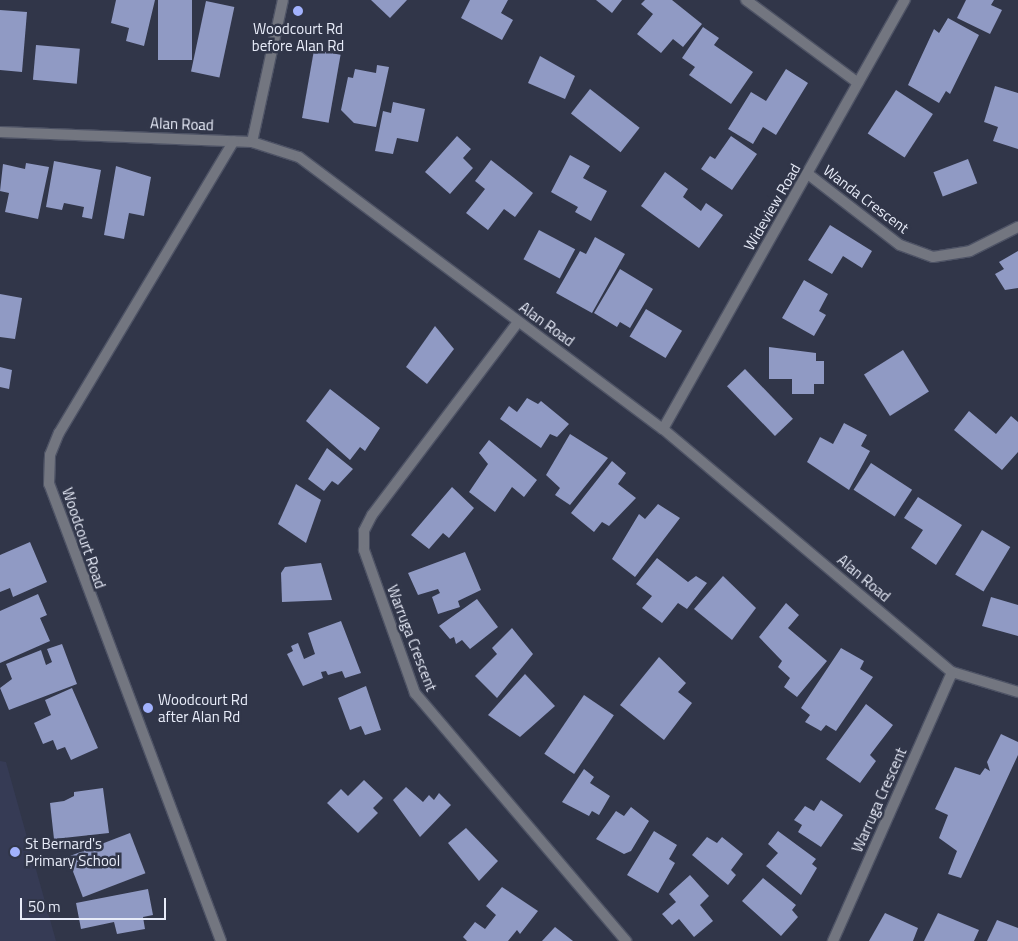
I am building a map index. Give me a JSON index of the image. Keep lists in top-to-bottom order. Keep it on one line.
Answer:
{"streets":{"street":["Alan Road","Wanda Crescent","Wideview Road","Woodcourt Road","Warruga Crescent"]},"crossings":[["Alan Road","Wideview Road"],["Alan Road","Woodcourt Road"],["Alan Road","Warruga Crescent"],["Wanda Crescent","Wideview Road"]],"places":["Woodcourt Rd before Alan Rd","Woodcourt Rd after Alan Rd","St Bernard's Primary School"],"scale_bar":"50 m"}
